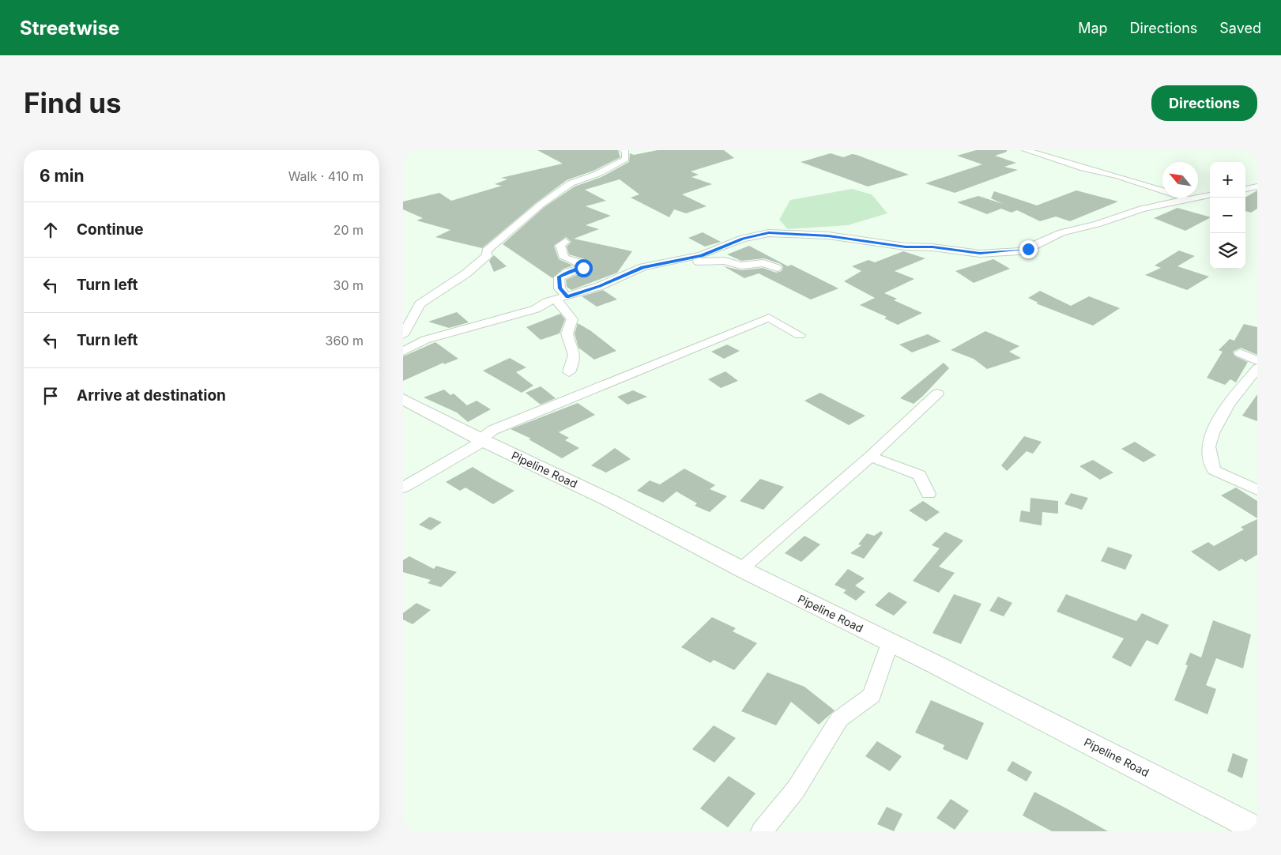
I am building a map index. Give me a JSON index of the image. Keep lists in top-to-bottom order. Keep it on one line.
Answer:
{"streets":{"street":["Pipeline Road"]},"north":"top left","page":{"header":"Streetwise","nav":["Map","Directions","Saved"],"buttons":"Directions","title":"Find us","heading":["6 min","Walk · 410 m"],"map_buttons":["+","−"],"list":[["Continue","20 m"],["Turn left","30 m"],["Turn left","360 m"],"Arrive at destination"]}}
